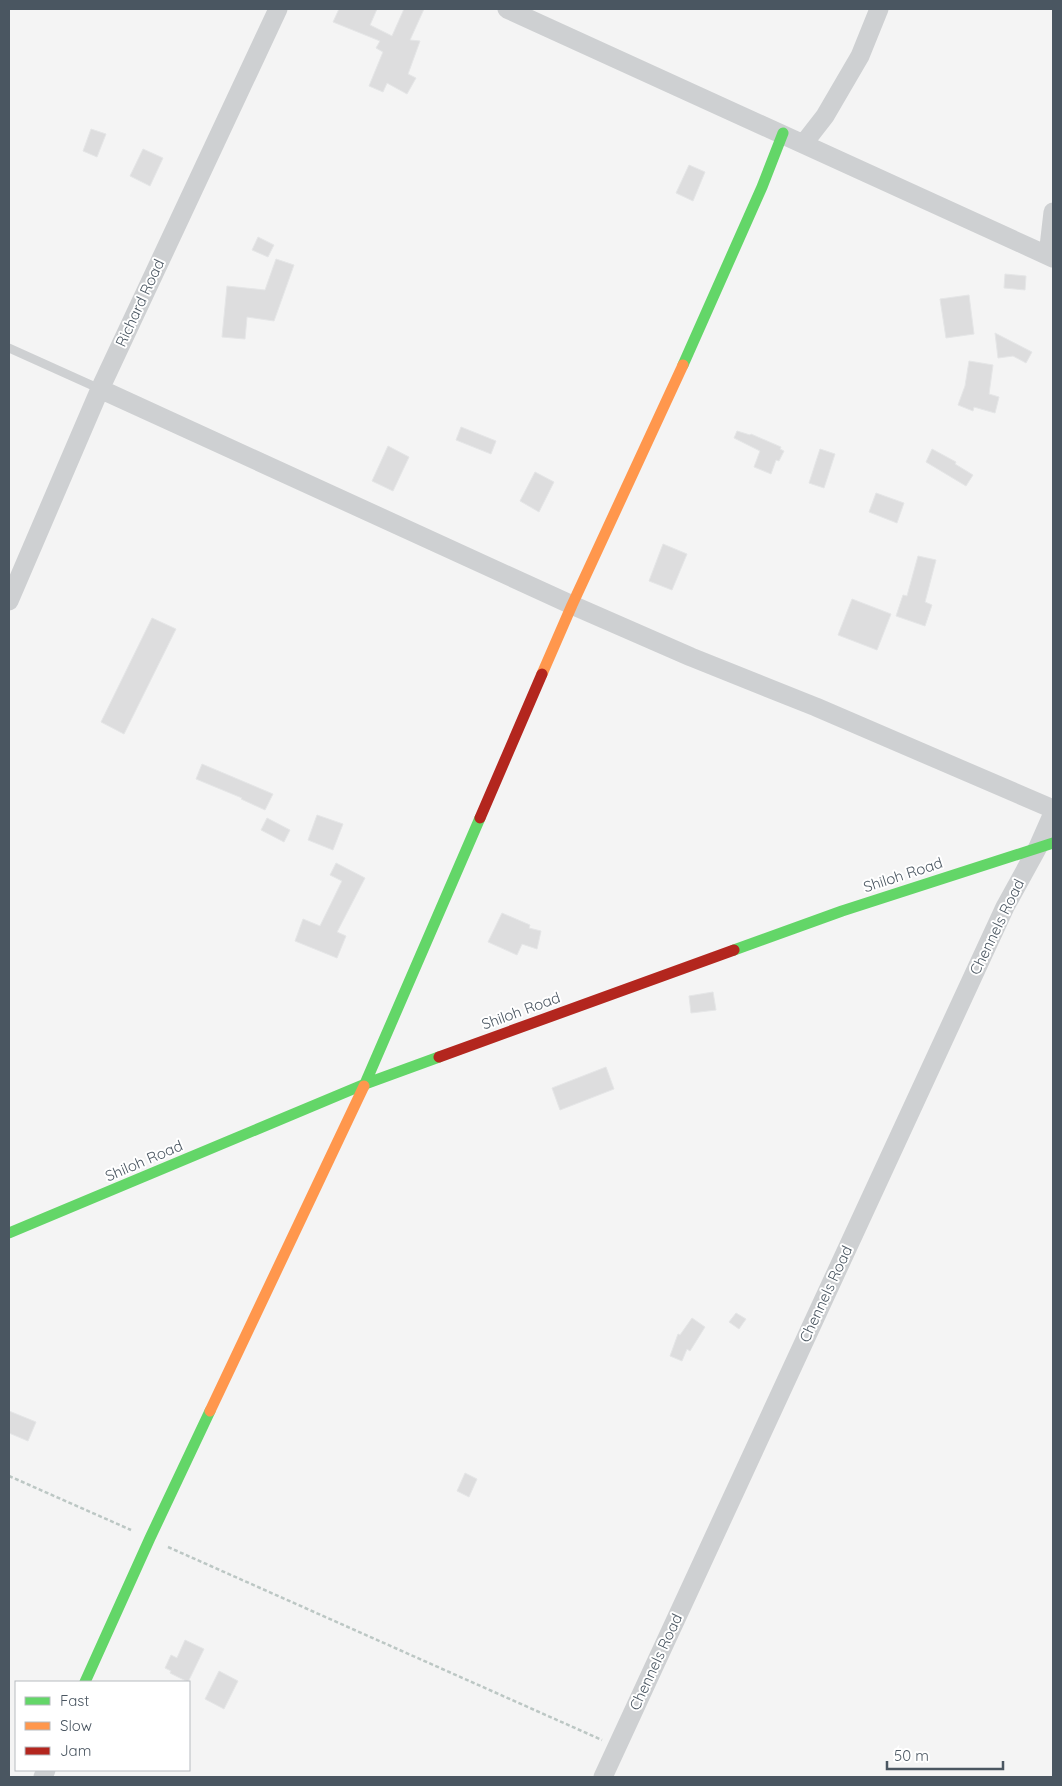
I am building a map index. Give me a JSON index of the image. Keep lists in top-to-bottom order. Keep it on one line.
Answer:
{"streets":{"street":["Richard Road","Shiloh Road","Chennels Road"]},"crossings":[["Shiloh Road","Chennels Road"]],"legend":["Fast","Slow","Jam"],"scale_bar":"50 m"}
